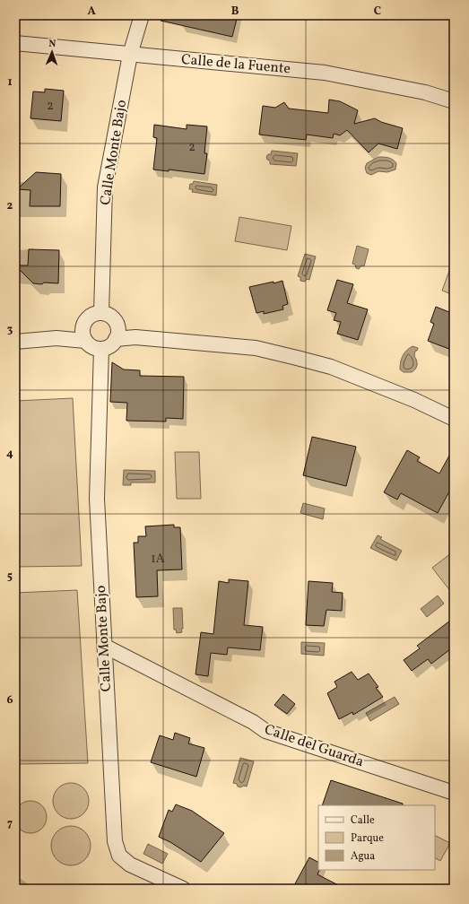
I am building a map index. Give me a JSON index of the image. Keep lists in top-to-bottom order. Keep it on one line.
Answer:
{"streets":{"street":["Calle de la Fuente","Calle Monte Bajo","Calle del Guarda"]},"crossings":[["Calle de la Fuente","Calle Monte Bajo"],["Calle Monte Bajo","Calle del Guarda"]],"house_numbers":["2","2","1A"],"legend":["Calle","Parque","Agua"],"north":"top","grid":{"columns":["A","B","C"],"rows":["1","2","3","4","5","6","7"]}}
